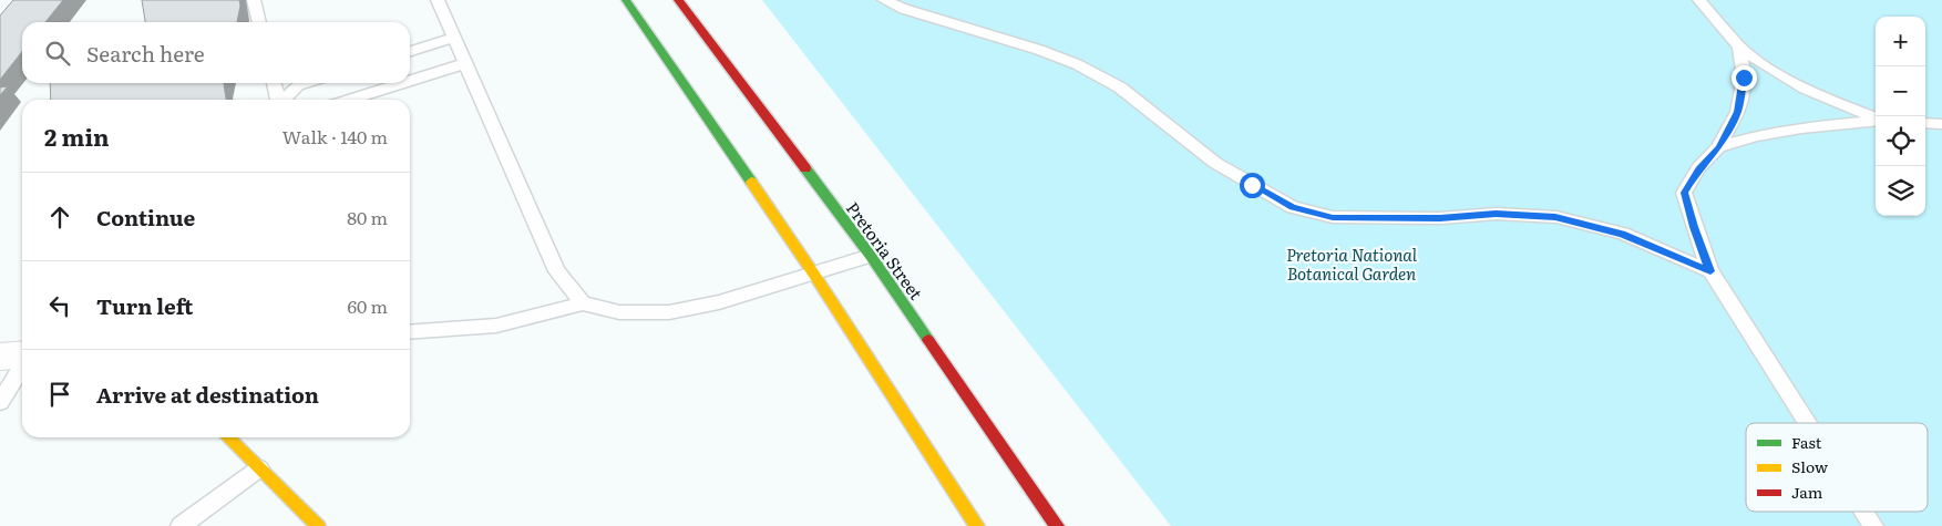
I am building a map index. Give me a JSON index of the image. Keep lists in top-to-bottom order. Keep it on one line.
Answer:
{"streets":{"main road":["Pretoria Street"]},"parks":["Pretoria National Botanical Garden"],"legend":["Fast","Slow","Jam"],"page":{"map_buttons":["+","−"],"search":"Search here","heading":["2 min","Walk · 140 m"],"list":[["Continue","80 m"],["Turn left","60 m"],"Arrive at destination"]}}
